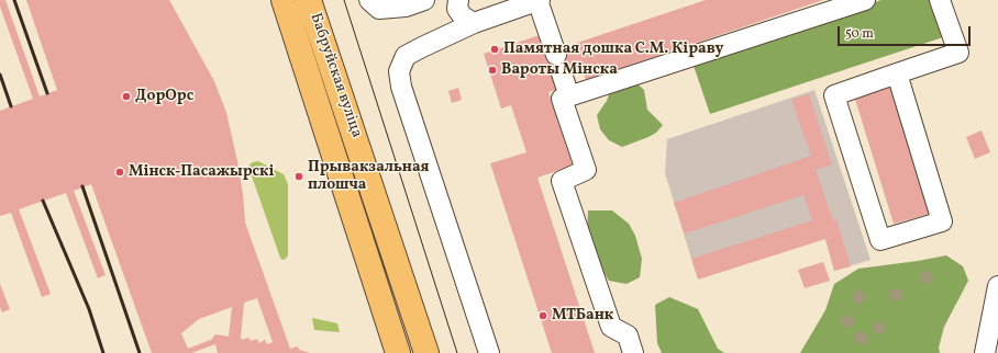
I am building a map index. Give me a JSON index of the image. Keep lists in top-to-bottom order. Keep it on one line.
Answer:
{"streets":{"main road":["Бабруйская вуліца"]},"places":["Памятная дошка С.М. Кіраву","Вароты Мінска","ДорОрс","Мінск-Пасажырскі","Прывакзальная плошча","МТБанк"],"scale_bar":"50 m"}
